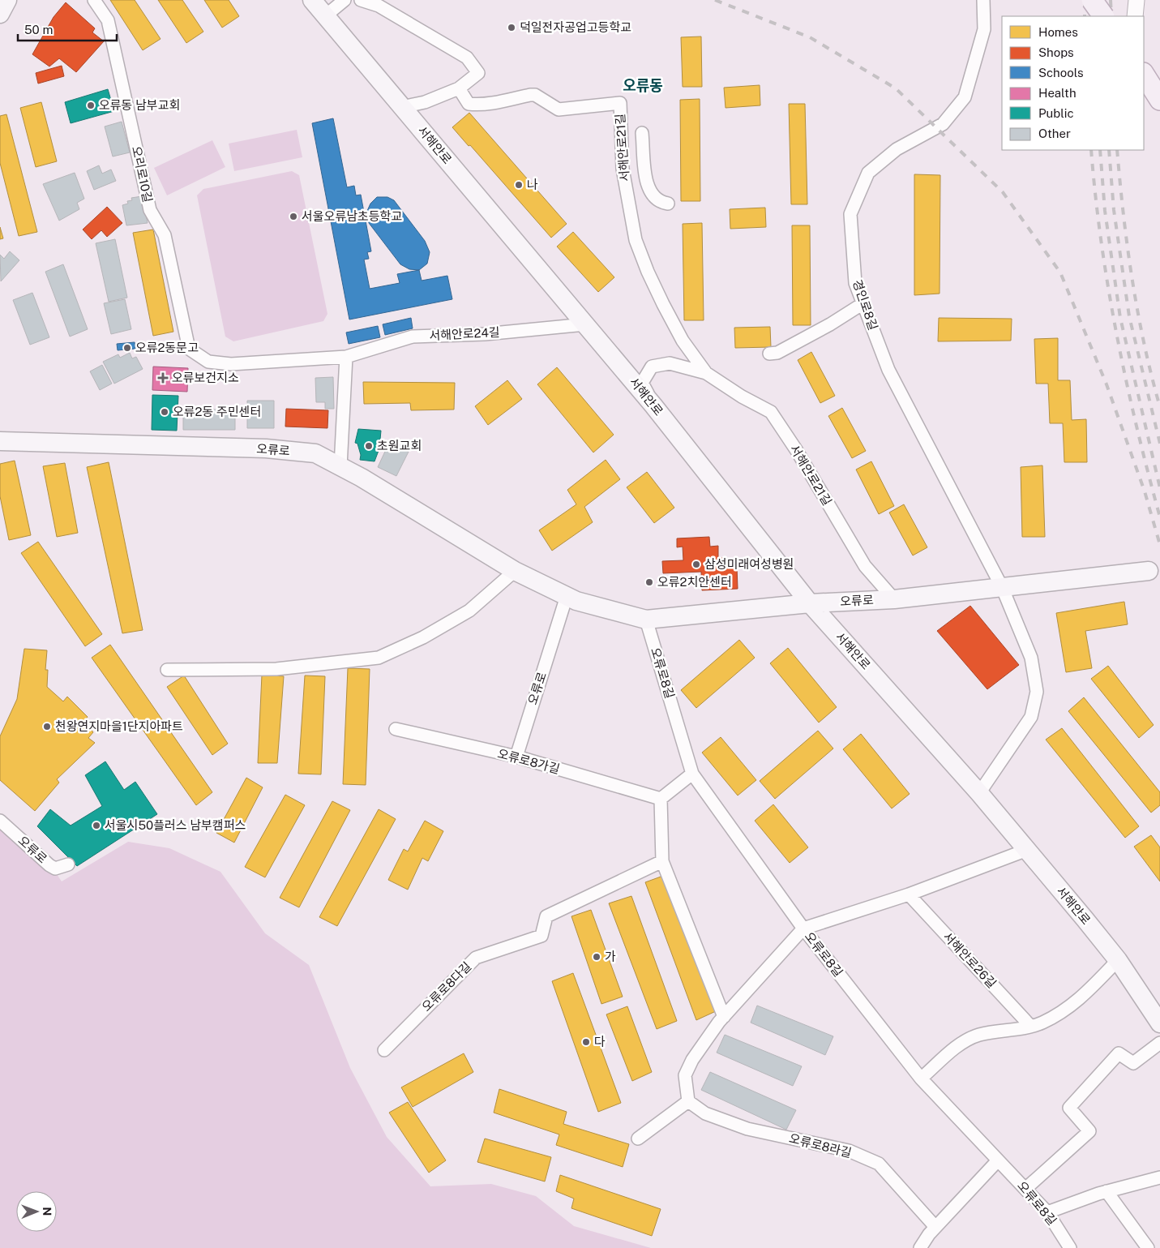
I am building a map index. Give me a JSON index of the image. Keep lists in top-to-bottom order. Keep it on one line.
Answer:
{"streets":{"main road":["서해안로","오류로"],"street":["서해안로21길","오리로10길","경인로8길","서해안로24길","오류로8길","오류로8가길","서해안로26길","오류로8다길","오류로8라길"]},"crossings":[["서해안로","서해안로21길"],["서해안로","서해안로24길"],["서해안로","오류로"],["서해안로21길","오류로"],["오리로10길","서해안로24길"],["경인로8길","오류로"],["오류로","오류로8길"],["오류로","오류로8가길"]],"districts":["오류동"],"places":{"other":["덕일전자공업고등학교","오류동 남부교회","나","서울오류남초등학교","오류2동문고","오류2동 주민센터","초원교회","삼성미래여성병원","오류2치안센터","천왕연지마을1단지아파트","서울시50플러스 남부캠퍼스","가","다"],"health":["오류보건지소"]},"legend":["Homes","Shops","Schools","Health","Public","Other"],"scale_bar":"50 m","north":"right"}
